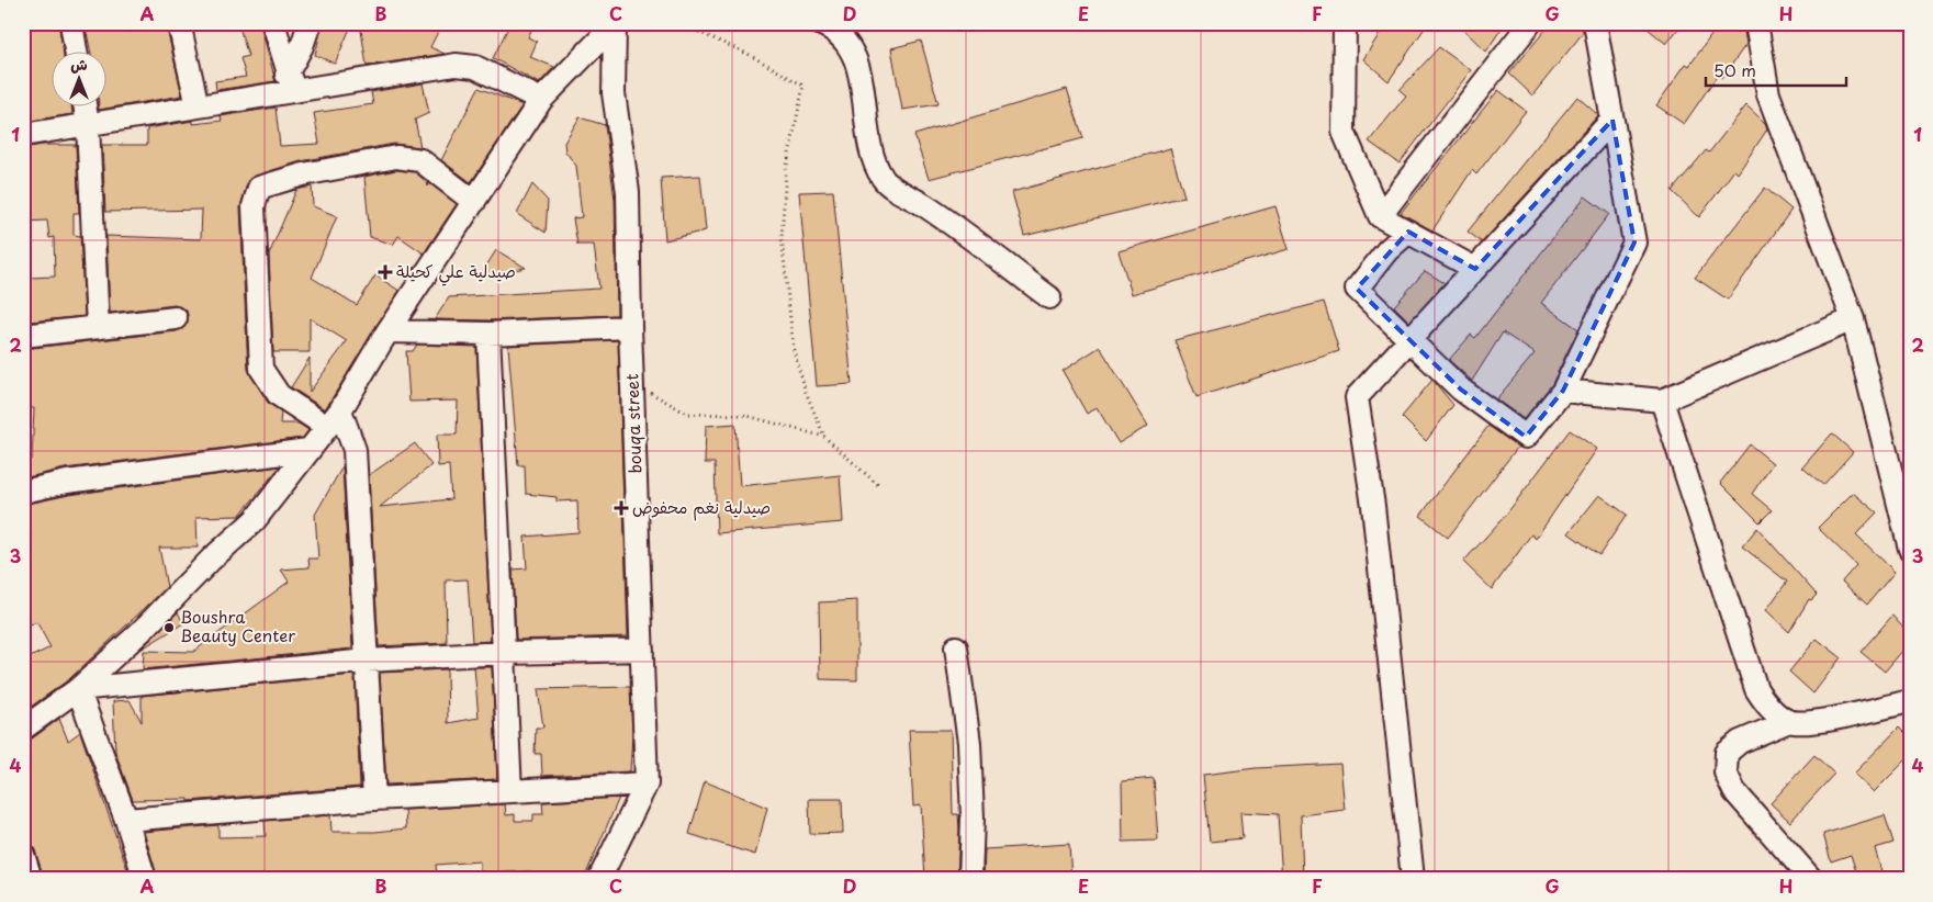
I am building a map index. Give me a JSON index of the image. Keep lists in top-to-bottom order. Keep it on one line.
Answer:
{"streets":{"street":["bouqa street"]},"places":{"health":["صيدلية علي كحيلة","صيدلية نغم محفوض"],"other":["Boushra Beauty Center"]},"scale_bar":"50 m","north":"top","grid":{"columns":["A","B","C","D","E","F","G","H"],"rows":["1","2","3","4"]}}
